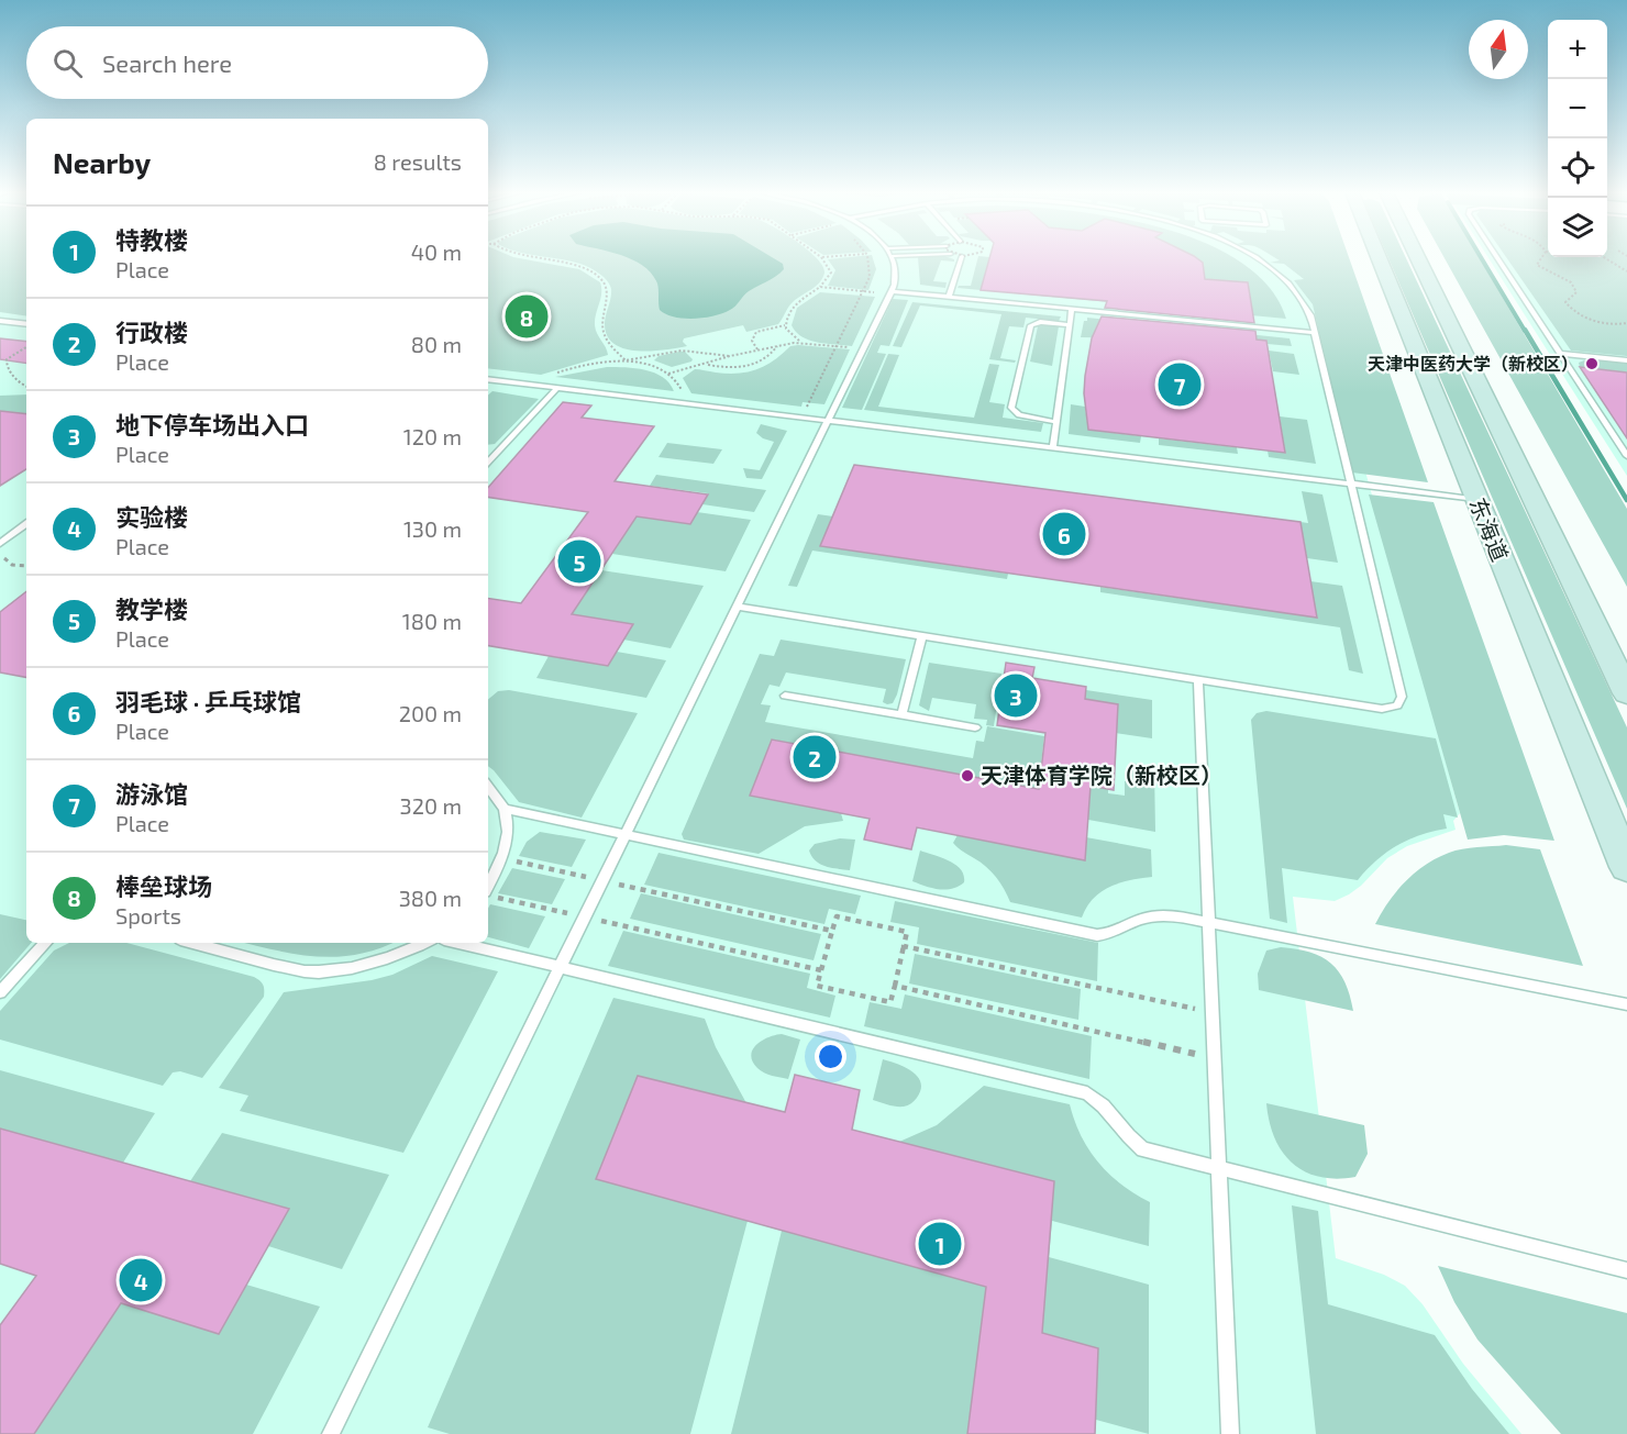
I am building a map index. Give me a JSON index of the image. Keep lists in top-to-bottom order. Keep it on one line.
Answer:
{"streets":{"main road":["东海道"]},"places":["天津中医药大学（新校区）","天津体育学院（新校区）"],"north":"top","page":{"map_buttons":["+","−"],"search":"Search here","heading":["Nearby","8 results"],"list":[{"mark":"1","name":"特教楼","note":"Place","value":"40 m"},{"mark":"2","name":"行政楼","note":"Place","value":"80 m"},{"mark":"3","name":"地下停车场出入口","note":"Place","value":"120 m"},{"mark":"4","name":"实验楼","note":"Place","value":"130 m"},{"mark":"5","name":"教学楼","note":"Place","value":"180 m"},{"mark":"6","name":"羽毛球 · 乒乓球馆","note":"Place","value":"200 m"},{"mark":"7","name":"游泳馆","note":"Place","value":"320 m"},{"mark":"8","name":"棒垒球场","note":"Sports","value":"380 m"}],"pins":["8","7","6","5","3","2","1","4"]}}
